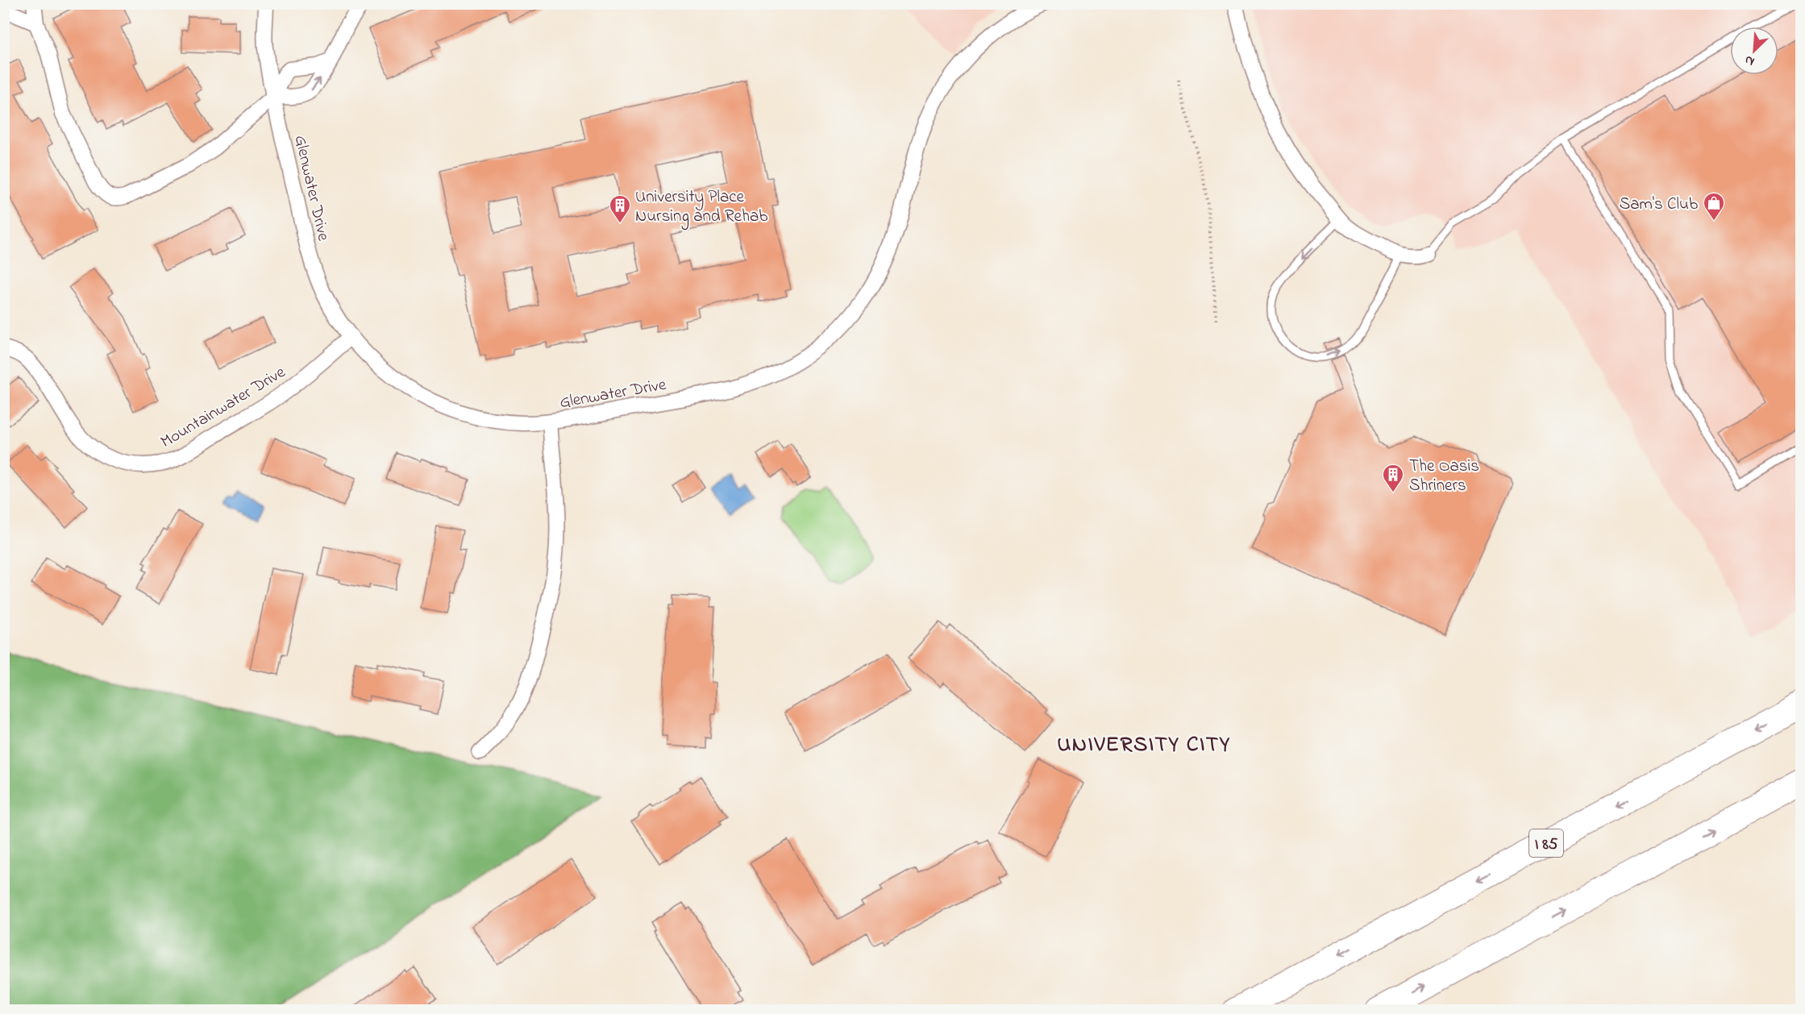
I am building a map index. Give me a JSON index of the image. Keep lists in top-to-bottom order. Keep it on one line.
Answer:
{"streets":{"highway":["I 85"],"street":["Glenwater Drive","Mountainwater Drive"]},"crossings":[["Glenwater Drive","Mountainwater Drive"]],"districts":["UNIVERSITY CITY"],"places":{"shop":["Sam's Club"],"building":["University Place Nursing and Rehab","The Oasis Shriners"]},"north":"bottom left"}
